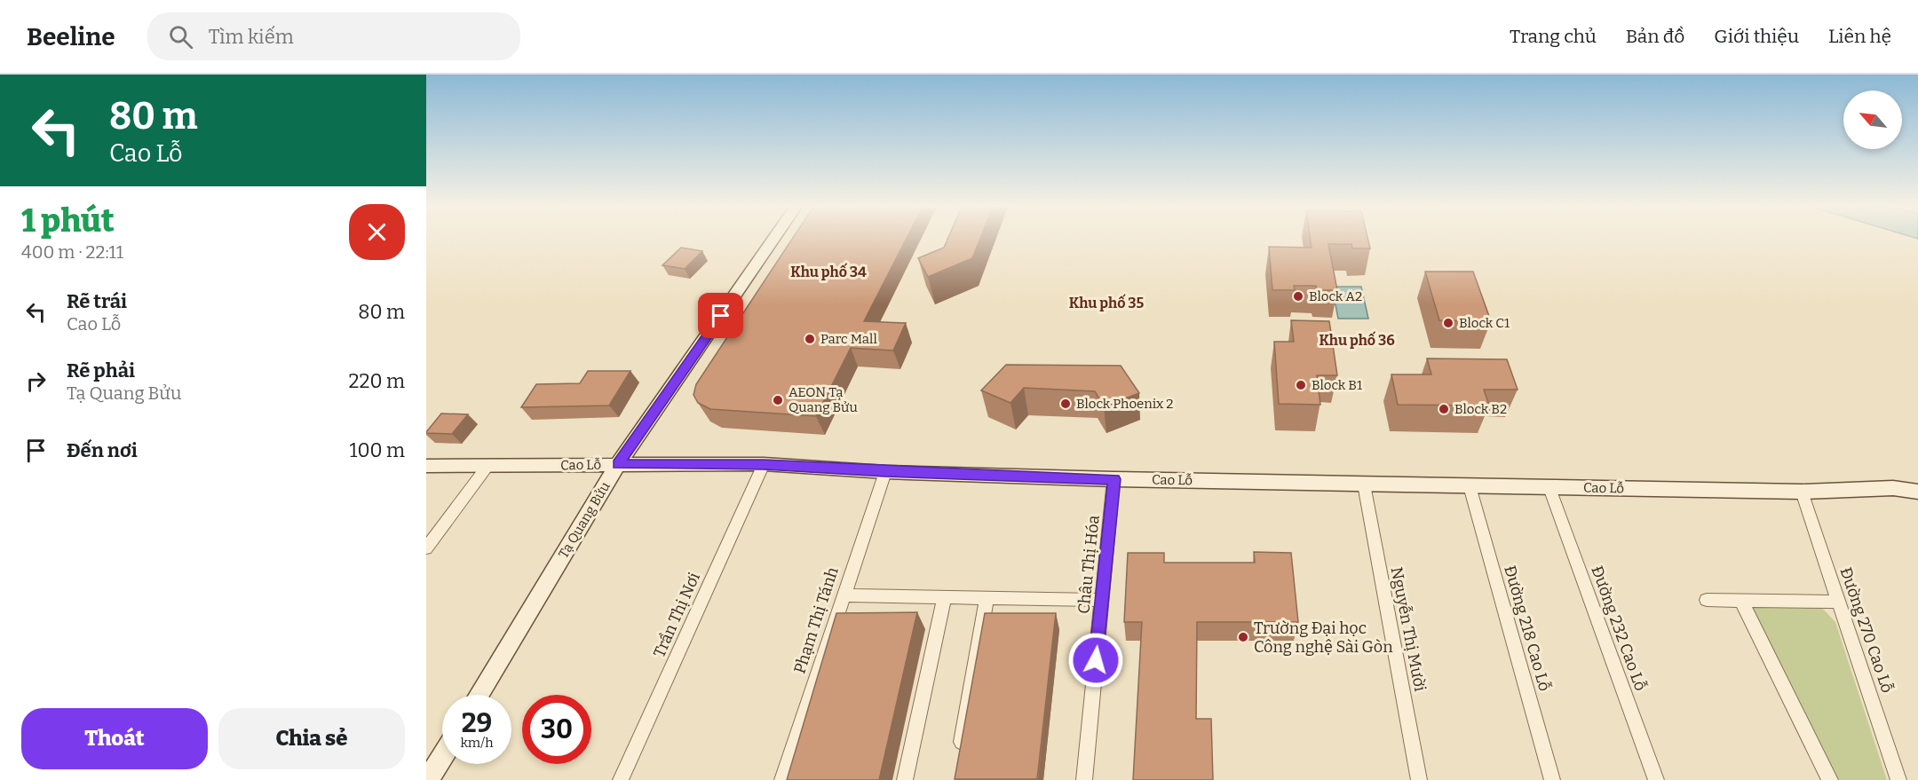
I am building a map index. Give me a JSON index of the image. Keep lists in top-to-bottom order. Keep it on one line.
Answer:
{"streets":{"street":["Cao Lỗ","Tạ Quang Bửu","Châu Thị Hóa","Trần Thị Nơi","Phạm Thị Tánh","Đường 218 Cao Lỗ","Đường 232 Cao Lỗ","Nguyễn Thị Mười","Đường 270 Cao Lỗ"]},"crossings":[["Cao Lỗ","Tạ Quang Bửu"],["Cao Lỗ","Châu Thị Hóa"],["Cao Lỗ","Trần Thị Nơi"],["Cao Lỗ","Phạm Thị Tánh"],["Cao Lỗ","Đường 218 Cao Lỗ"],["Cao Lỗ","Đường 232 Cao Lỗ"],["Cao Lỗ","Nguyễn Thị Mười"],["Cao Lỗ","Đường 270 Cao Lỗ"]],"districts":["Khu phố 34","Khu phố 35","Khu phố 36"],"places":["Block A2","Block C1","Parc Mall","Block B1","AEON Tạ Quang Bửu","Block Phoenix 2","Block B2","Trường Đại học Công nghệ Sài Gòn"],"north":"top left","page":{"header":"Beeline","search":"Tìm kiếm","nav":["Trang chủ","Bản đồ","Giới thiệu","Liên hệ"],"turn":["80 m","Cao Lỗ"],"heading":["1 phút","400 m · 22:11"],"list":[{"name":"Rẽ trái","note":"Cao Lỗ","value":"80 m"},{"name":"Rẽ phải","note":"Tạ Quang Bửu","value":"220 m"},{"name":"Đến nơi","value":"100 m"}],"speed":"29 km/h","limit":"30","buttons":["Thoát","Chia sẻ"]}}
